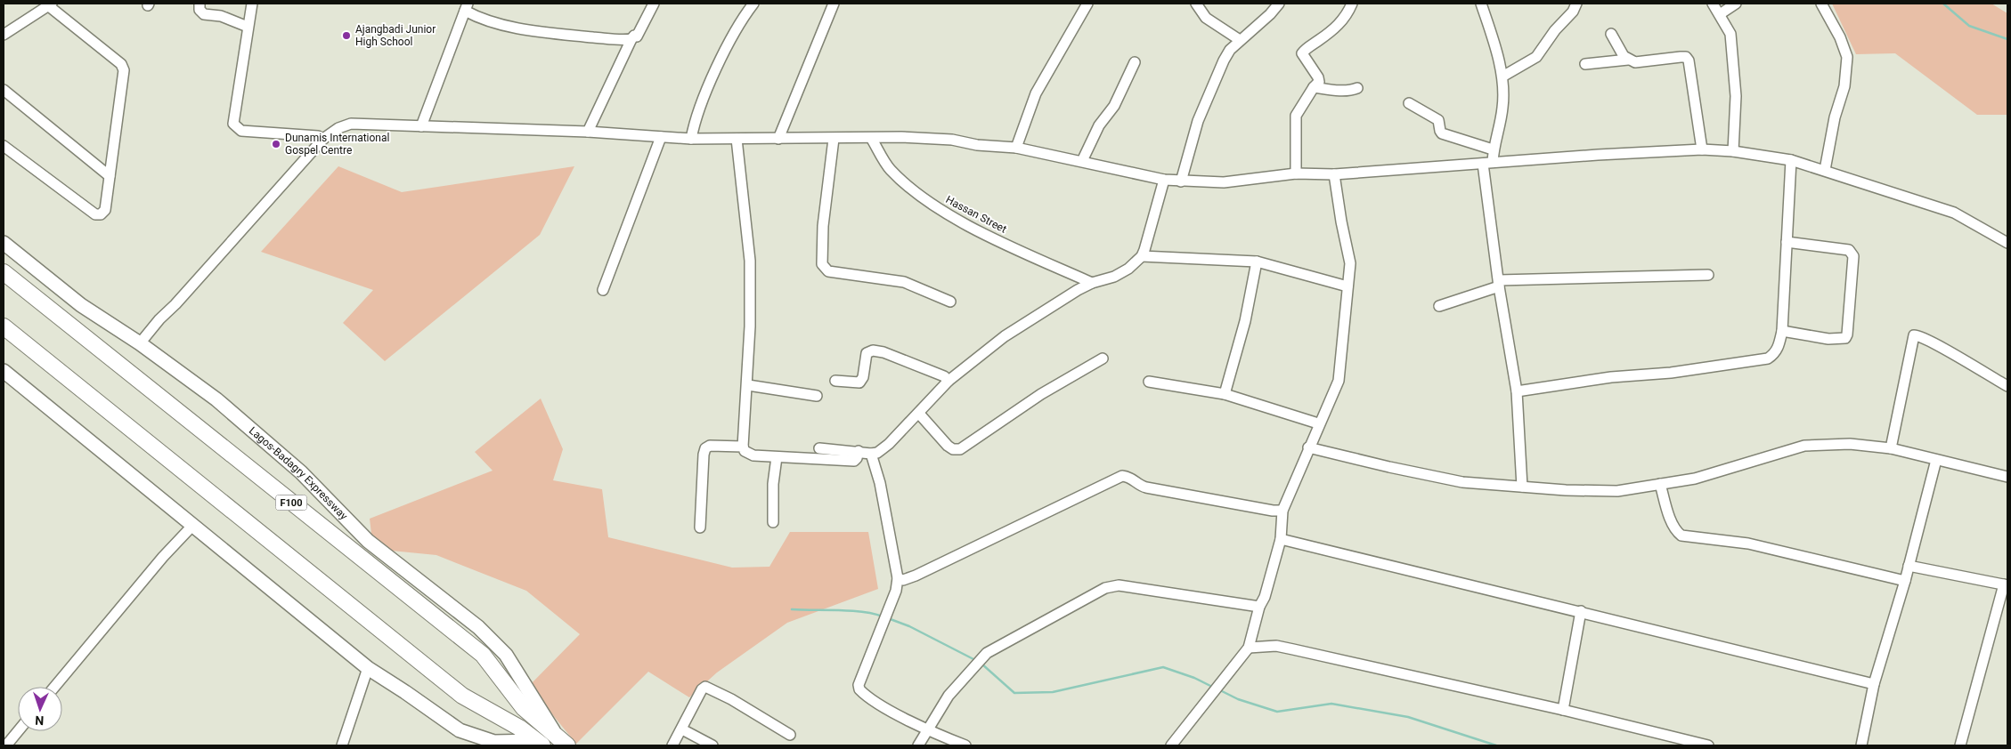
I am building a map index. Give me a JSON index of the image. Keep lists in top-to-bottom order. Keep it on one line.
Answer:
{"streets":{"highway":["Lagos-Badagry Expressway","F100"],"street":["Hassan Street"]},"places":["Ajangbadi Junior High School","Dunamis International Gospel Centre"],"north":"bottom"}
